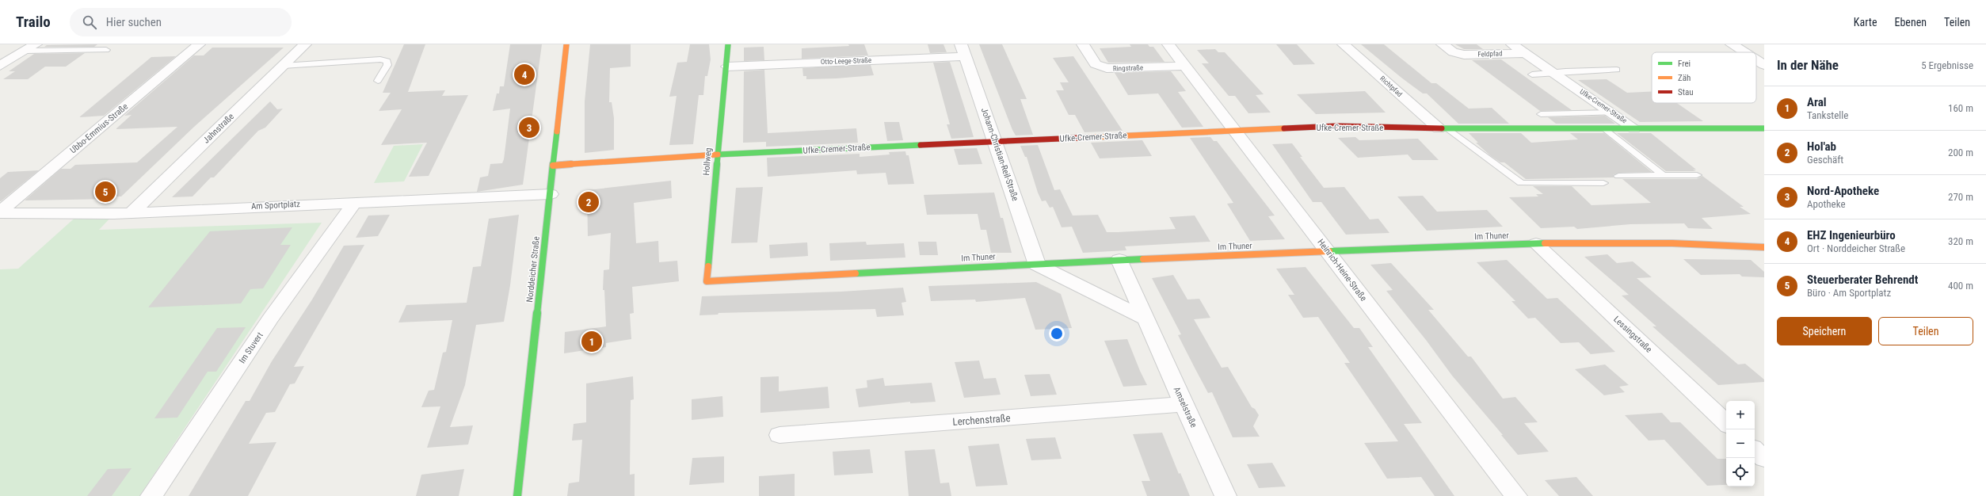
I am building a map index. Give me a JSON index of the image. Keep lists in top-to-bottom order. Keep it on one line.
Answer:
{"streets":{"street":["Feldpfad","Otto-Leege-Straße","Ringstraße","Richtpfad","Ufke-Cremer-Straße","Ubbo-Emmius-Straße","Jahnstraße","Johann-Christian-Reil-Straße","Hollweg","Am Sportplatz","Im Thuner","Norddeicher Straße","Heinrich-Heine-Straße","Lessingstraße","Im Stuvert","Amselstraße","Lerchenstraße"]},"crossings":[["Feldpfad","Ufke-Cremer-Straße"],["Otto-Leege-Straße","Johann-Christian-Reil-Straße"],["Otto-Leege-Straße","Hollweg"],["Ringstraße","Heinrich-Heine-Straße"],["Richtpfad","Ufke-Cremer-Straße"],["Ufke-Cremer-Straße","Johann-Christian-Reil-Straße"],["Ufke-Cremer-Straße","Hollweg"],["Ufke-Cremer-Straße","Norddeicher Straße"],["Ufke-Cremer-Straße","Heinrich-Heine-Straße"],["Ubbo-Emmius-Straße","Am Sportplatz"],["Jahnstraße","Am Sportplatz"],["Johann-Christian-Reil-Straße","Im Thuner"],["Hollweg","Im Thuner"],["Am Sportplatz","Norddeicher Straße"],["Am Sportplatz","Im Stuvert"],["Im Thuner","Heinrich-Heine-Straße"],["Im Thuner","Lessingstraße"],["Im Thuner","Amselstraße"],["Amselstraße","Lerchenstraße"]],"legend":["Frei","Zäh","Stau"],"page":{"header":"Trailo","search":"Hier suchen","nav":["Karte","Ebenen","Teilen"],"heading":["In der Nähe","5 Ergebnisse"],"pins":["4","3","5","2","1"],"list":[{"mark":"1","name":"Aral","note":"Tankstelle","value":"160 m"},{"mark":"2","name":"Hol'ab","note":"Geschäft","value":"200 m"},{"mark":"3","name":"Nord-Apotheke","note":"Apotheke","value":"270 m"},{"mark":"4","name":"EHZ Ingenieurbüro","note":"Ort · Norddeicher Straße","value":"320 m"},{"mark":"5","name":"Steuerberater Behrendt","note":"Büro · Am Sportplatz","value":"400 m"}],"buttons":["Speichern","Teilen"],"map_buttons":["+","−"]}}
